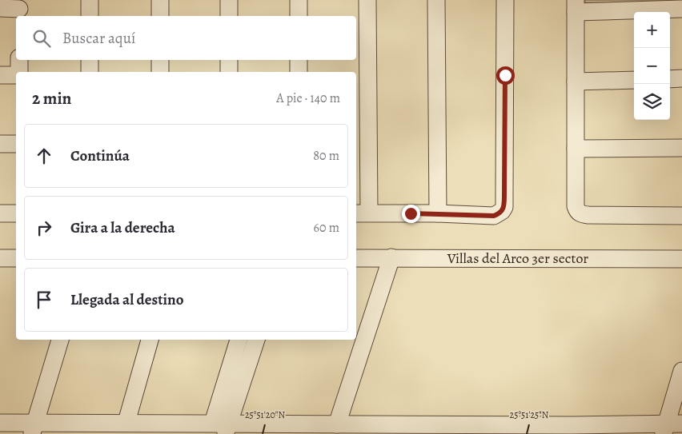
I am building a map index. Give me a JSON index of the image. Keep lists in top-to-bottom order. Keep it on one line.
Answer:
{"streets":{"street":["Villas del Arco 3er sector"]},"page":{"map_buttons":["+","−"],"search":"Buscar aquí","heading":["2 min","A pie · 140 m"],"list":[["Continúa","80 m"],["Gira a la derecha","60 m"],"Llegada al destino"]},"coordinates":["25°51'20\"N","25°51'25\"N"]}
